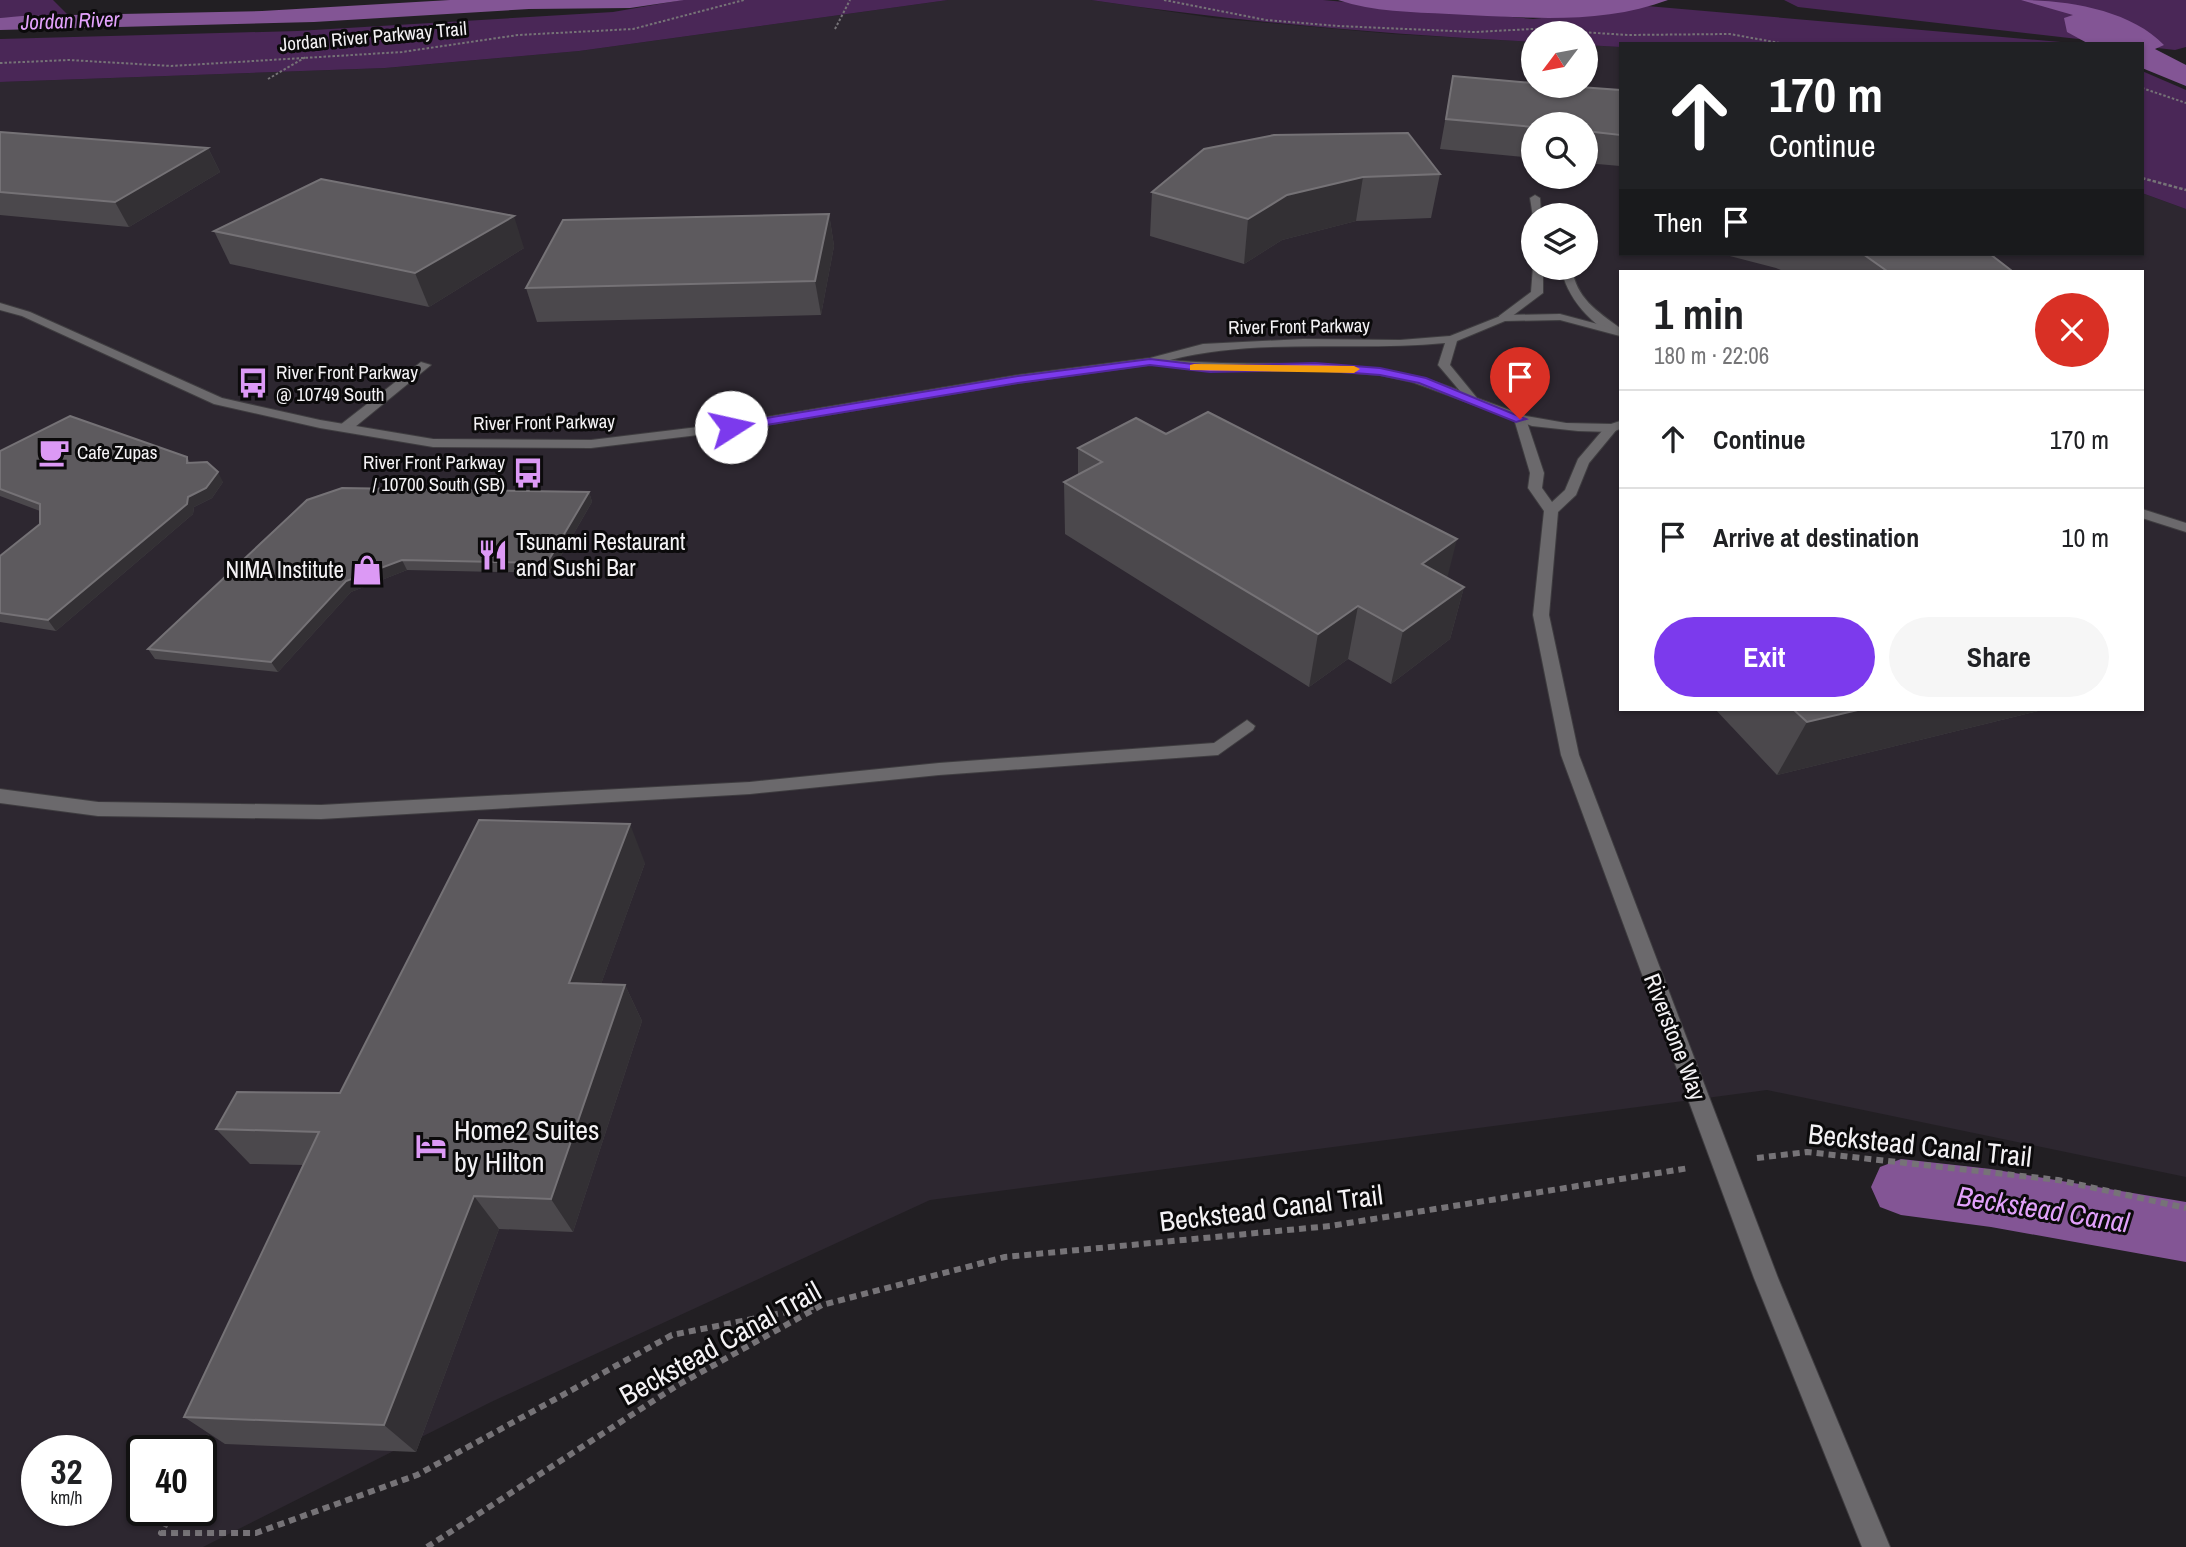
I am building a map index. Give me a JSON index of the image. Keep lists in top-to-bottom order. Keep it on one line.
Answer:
{"streets":{"street":["River Front Parkway","Riverstone Way"],"path":["Jordan River Parkway Trail","Beckstead Canal Trail"]},"crossings":[["River Front Parkway","Riverstone Way"],["Riverstone Way","Beckstead Canal Trail"]],"water":["Jordan River","Beckstead Canal"],"places":{"bus stop":["River Front Parkway @ 10749 South","River Front Parkway / 10700 South (SB)"],"cafe":["Cafe Zupas"],"restaurant":["Tsunami Restaurant and Sushi Bar"],"shop":["NIMA Institute"],"hotel":["Home2 Suites by Hilton"]},"north":"bottom left","page":{"turn":["170 m","Continue"],"then":"Then","heading":["1 min","180 m · 22:06"],"list":[{"name":"Continue","value":"170 m"},{"name":"Arrive at destination","value":"10 m"}],"buttons":["Exit","Share"],"speed":"32 km/h","limit":"40"}}
